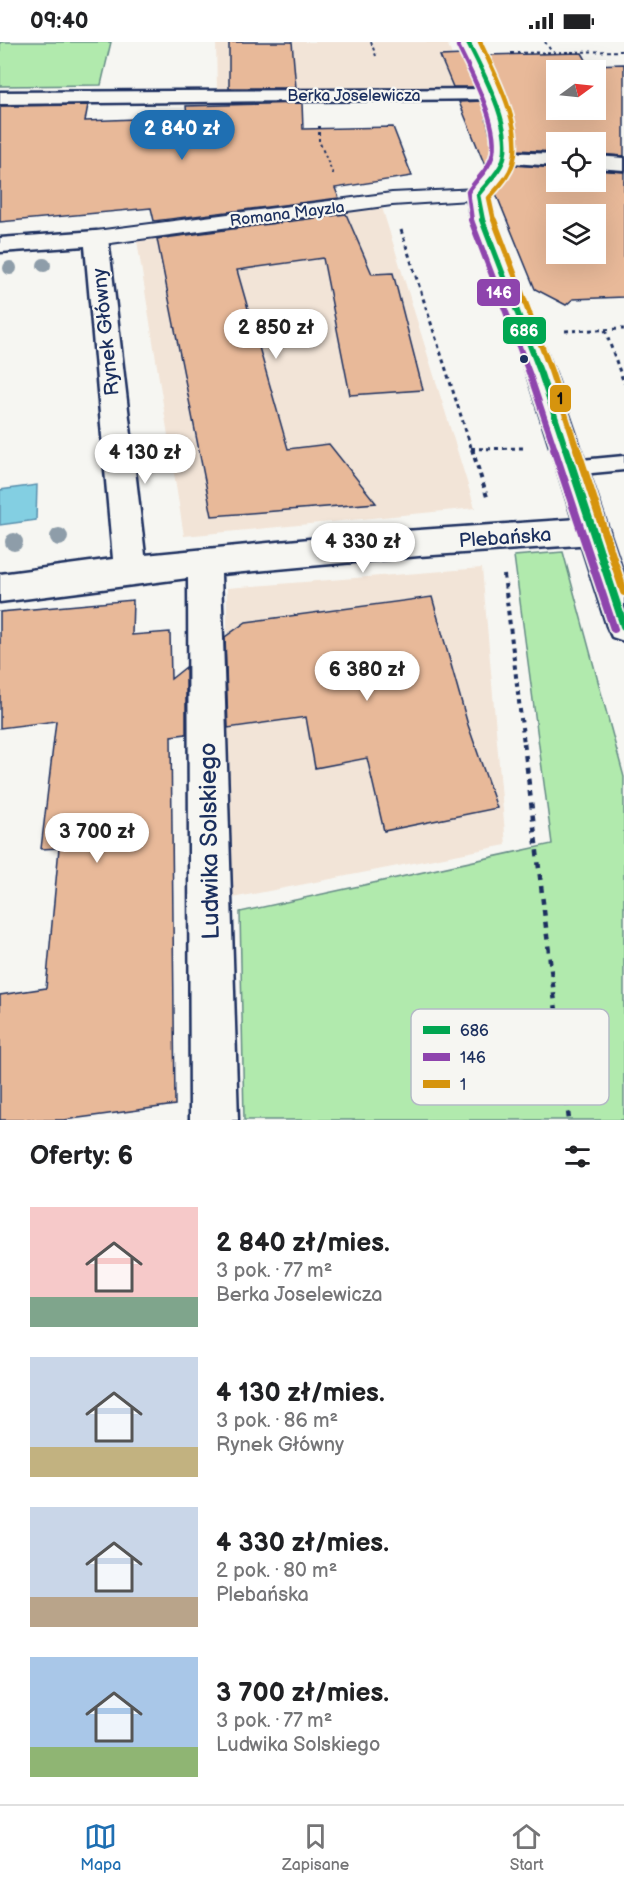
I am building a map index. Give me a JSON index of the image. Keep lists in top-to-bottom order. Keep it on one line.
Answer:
{"streets":{"street":["Berka Joselewicza","Romana Mayzla","Rynek Główny","Plebańska","Ludwika Solskiego"]},"crossings":[["Romana Mayzla","Rynek Główny"],["Rynek Główny","Plebańska"],["Plebańska","Ludwika Solskiego"]],"lines":["transit line 686","transit line 1","transit line 146"],"legend":["686","146","1"],"north":"right","page":{"status":"09:40","price":["2 840 zł","2 850 zł","4 130 zł","4 330 zł","6 380 zł","3 700 zł"],"heading":"Oferty: 6","list":[{"name":"2 840 zł/mies.","note":"3 pok. · 77 m² · Berka Joselewicza"},{"name":"4 130 zł/mies.","note":"3 pok. · 86 m² · Rynek Główny"},{"name":"4 330 zł/mies.","note":"2 pok. · 80 m² · Plebańska"},{"name":"3 700 zł/mies.","note":"3 pok. · 77 m² · Ludwika Solskiego"}],"tabs":["Mapa","Zapisane","Start"]}}
